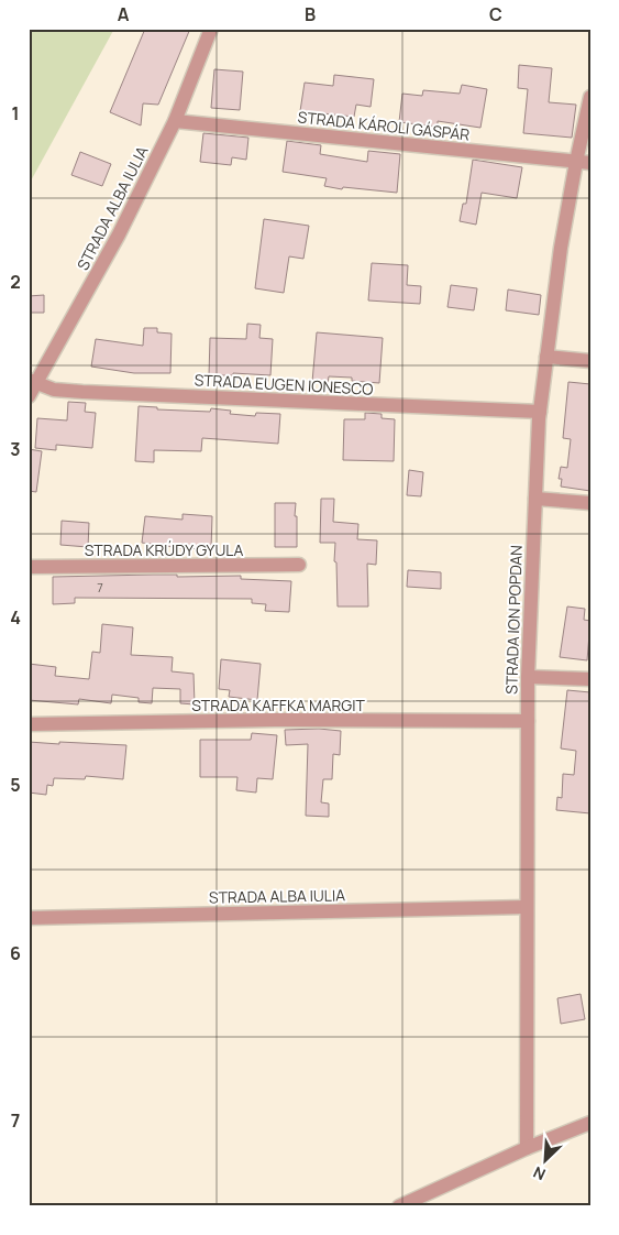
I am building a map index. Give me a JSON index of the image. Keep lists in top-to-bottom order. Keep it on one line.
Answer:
{"streets":{"street":["STRADA KÁROLI GÁSPÁR","STRADA ALBA IULIA","STRADA EUGEN IONESCO","STRADA KRÚDY GYULA","STRADA ION POPDAN","STRADA KAFFKA MARGIT"]},"crossings":[["STRADA KÁROLI GÁSPÁR","STRADA ALBA IULIA"],["STRADA KÁROLI GÁSPÁR","STRADA ION POPDAN"],["STRADA ALBA IULIA","STRADA EUGEN IONESCO"],["STRADA ALBA IULIA","STRADA ION POPDAN"],["STRADA EUGEN IONESCO","STRADA ION POPDAN"],["STRADA ION POPDAN","STRADA KAFFKA MARGIT"]],"house_numbers":["7"],"north":"bottom left","grid":{"columns":["A","B","C"],"rows":["1","2","3","4","5","6","7"]}}
